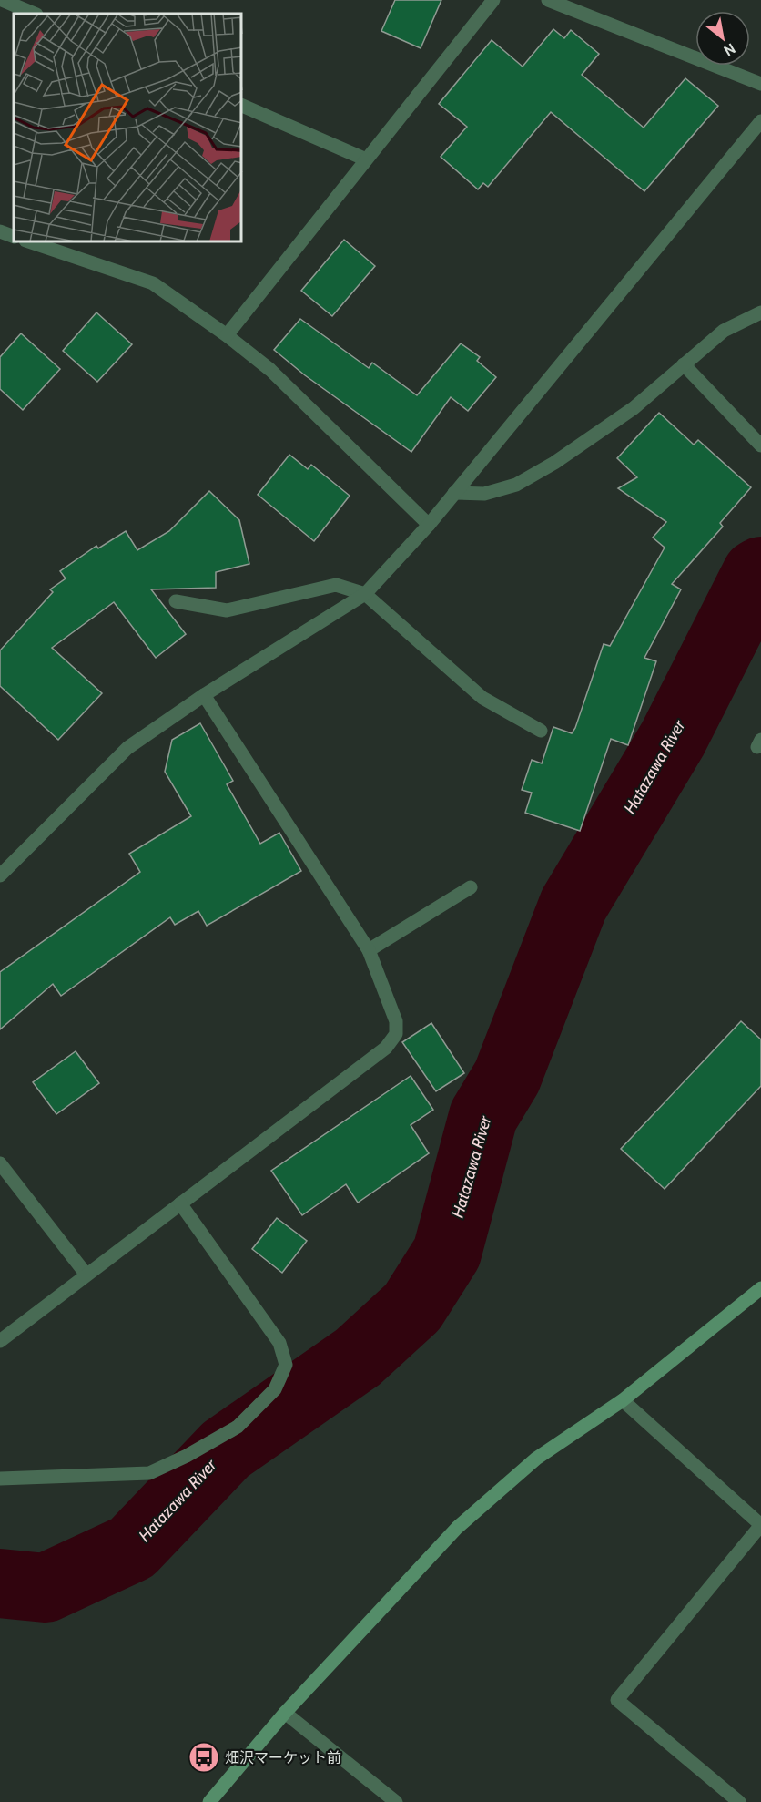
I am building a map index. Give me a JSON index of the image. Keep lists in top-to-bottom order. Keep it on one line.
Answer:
{"water":["Hatazawa River"],"places":{"bus stop":["畑沢マーケット前"]},"north":"bottom right"}
